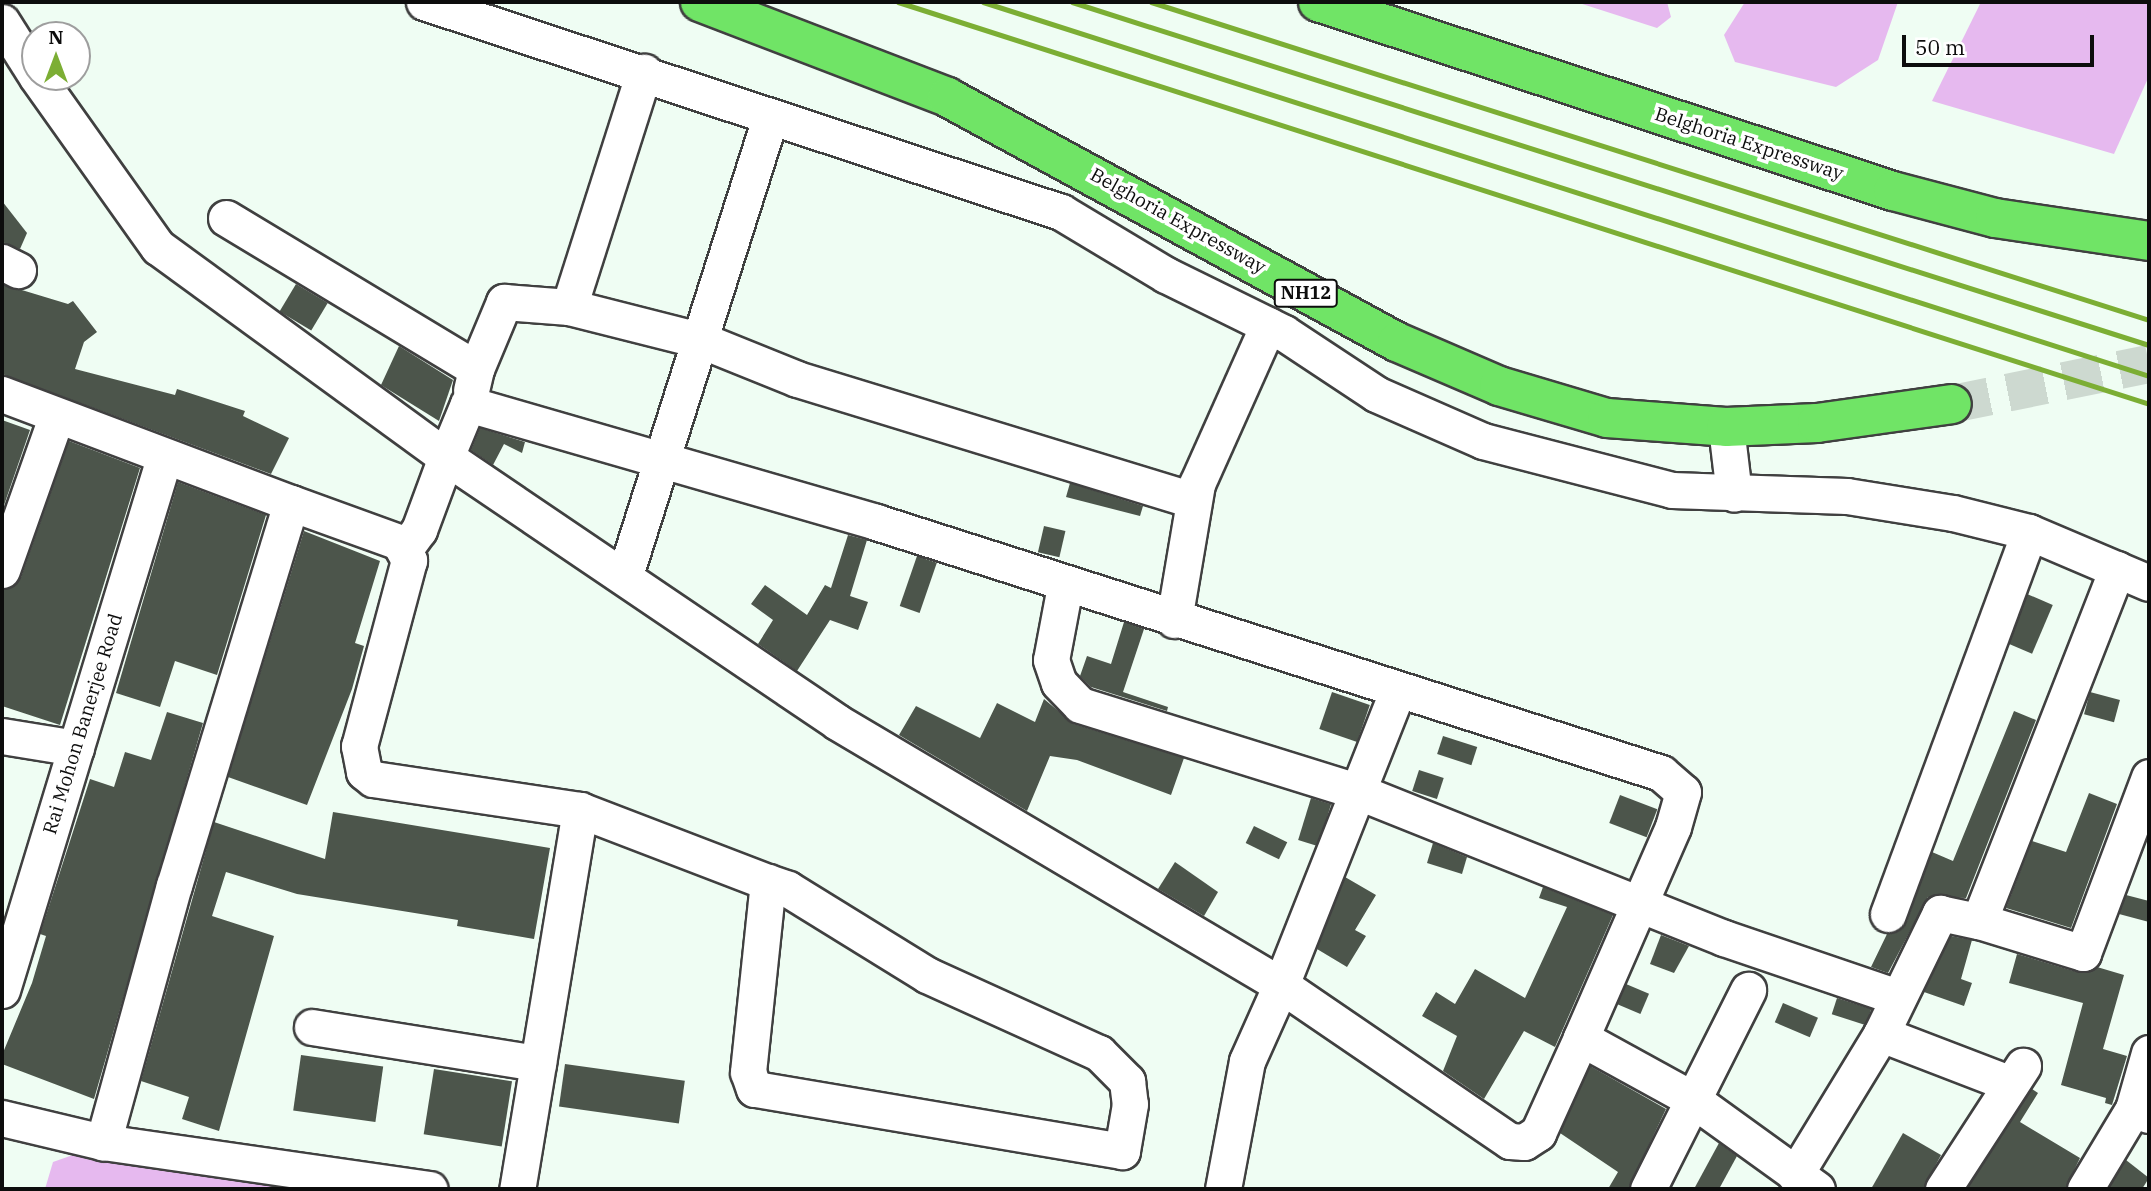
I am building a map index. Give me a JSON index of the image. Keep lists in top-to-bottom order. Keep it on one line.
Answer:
{"streets":{"highway":["Belghoria Expressway","NH12"],"street":["Rai Mohon Banerjee Road"]},"scale_bar":"50 m","north":"top"}
